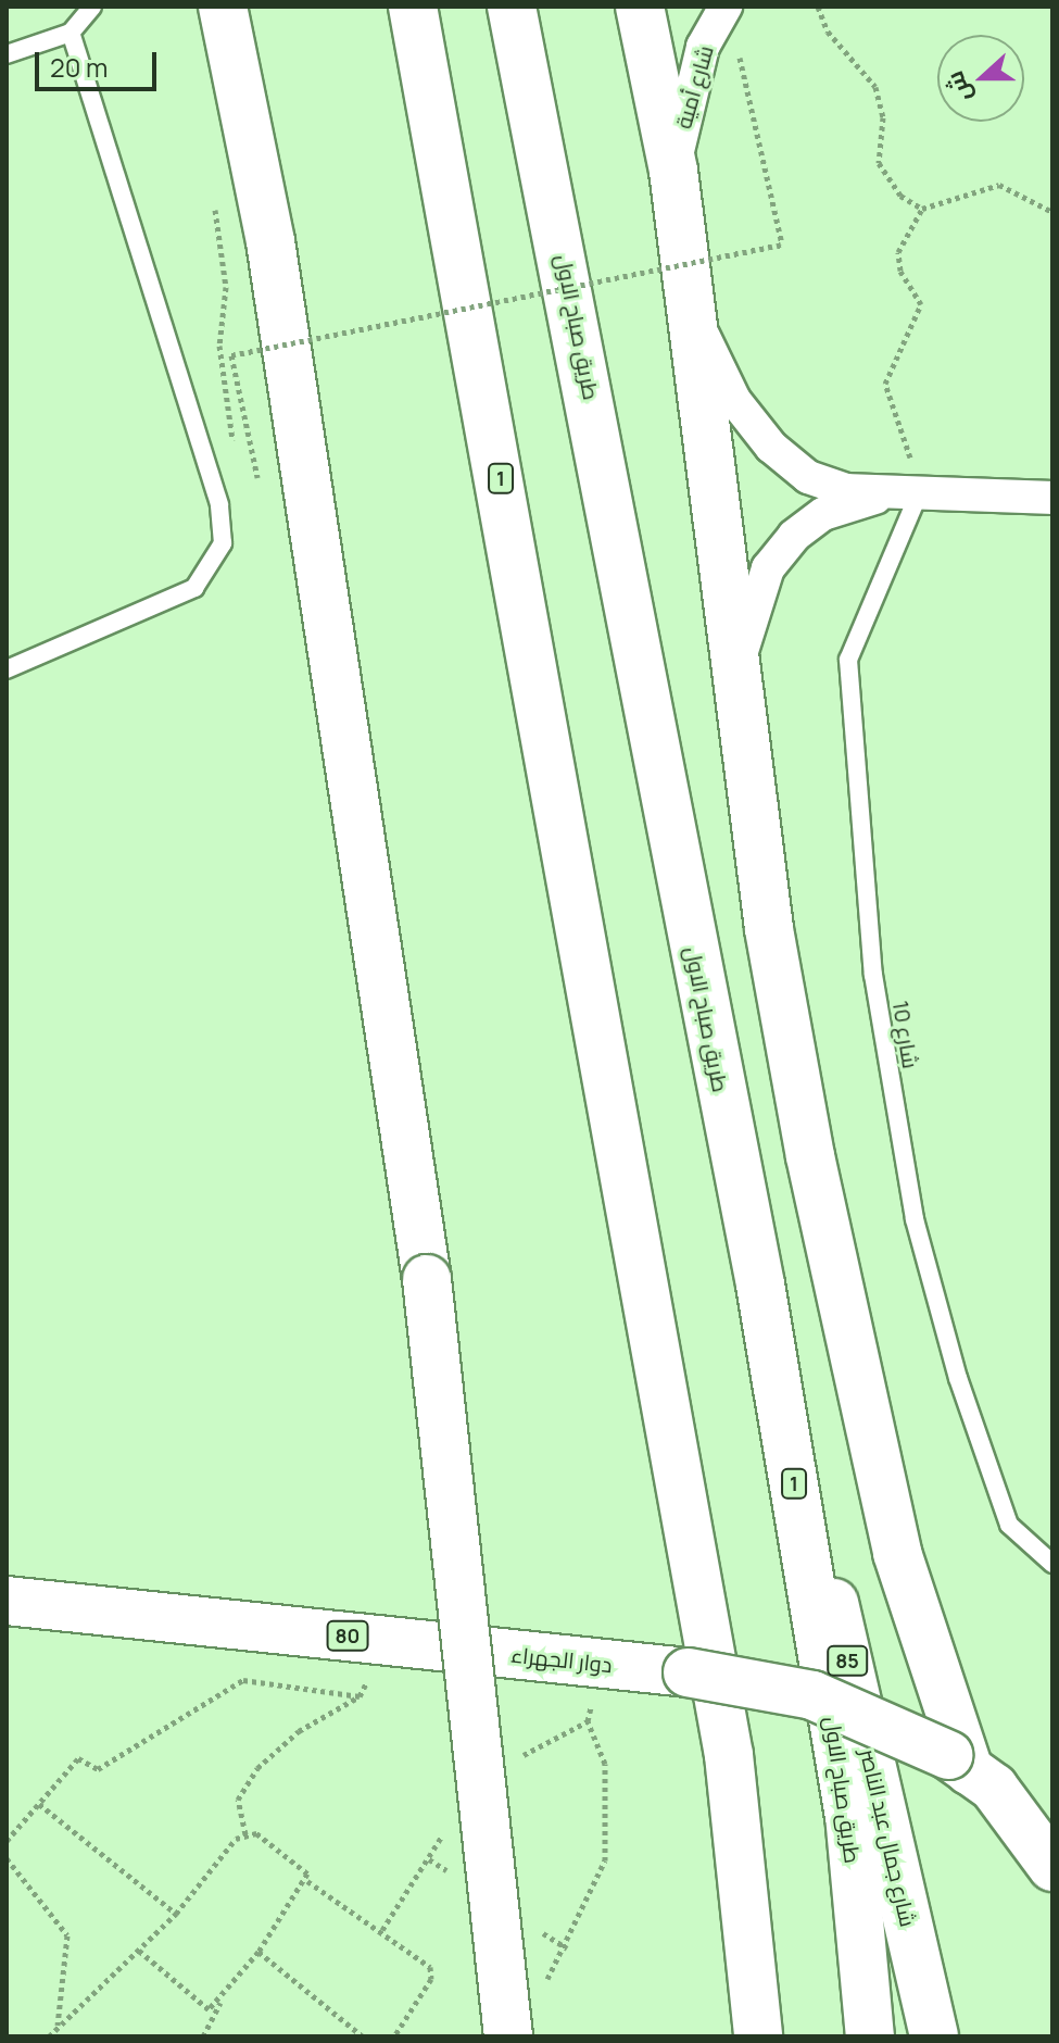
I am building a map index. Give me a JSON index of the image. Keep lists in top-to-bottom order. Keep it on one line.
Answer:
{"streets":{"main road":["طريق صباح الاول","1","80","دوار الجهراء","85","شارع جمال عبد الناصر"],"street":["شارع أمية"],"lane":["شارع 10"]},"crossings":[["طريق صباح الاول","شارع جمال عبد الناصر"],["80","دوار الجهراء"]],"scale_bar":"20 m","north":"left"}
